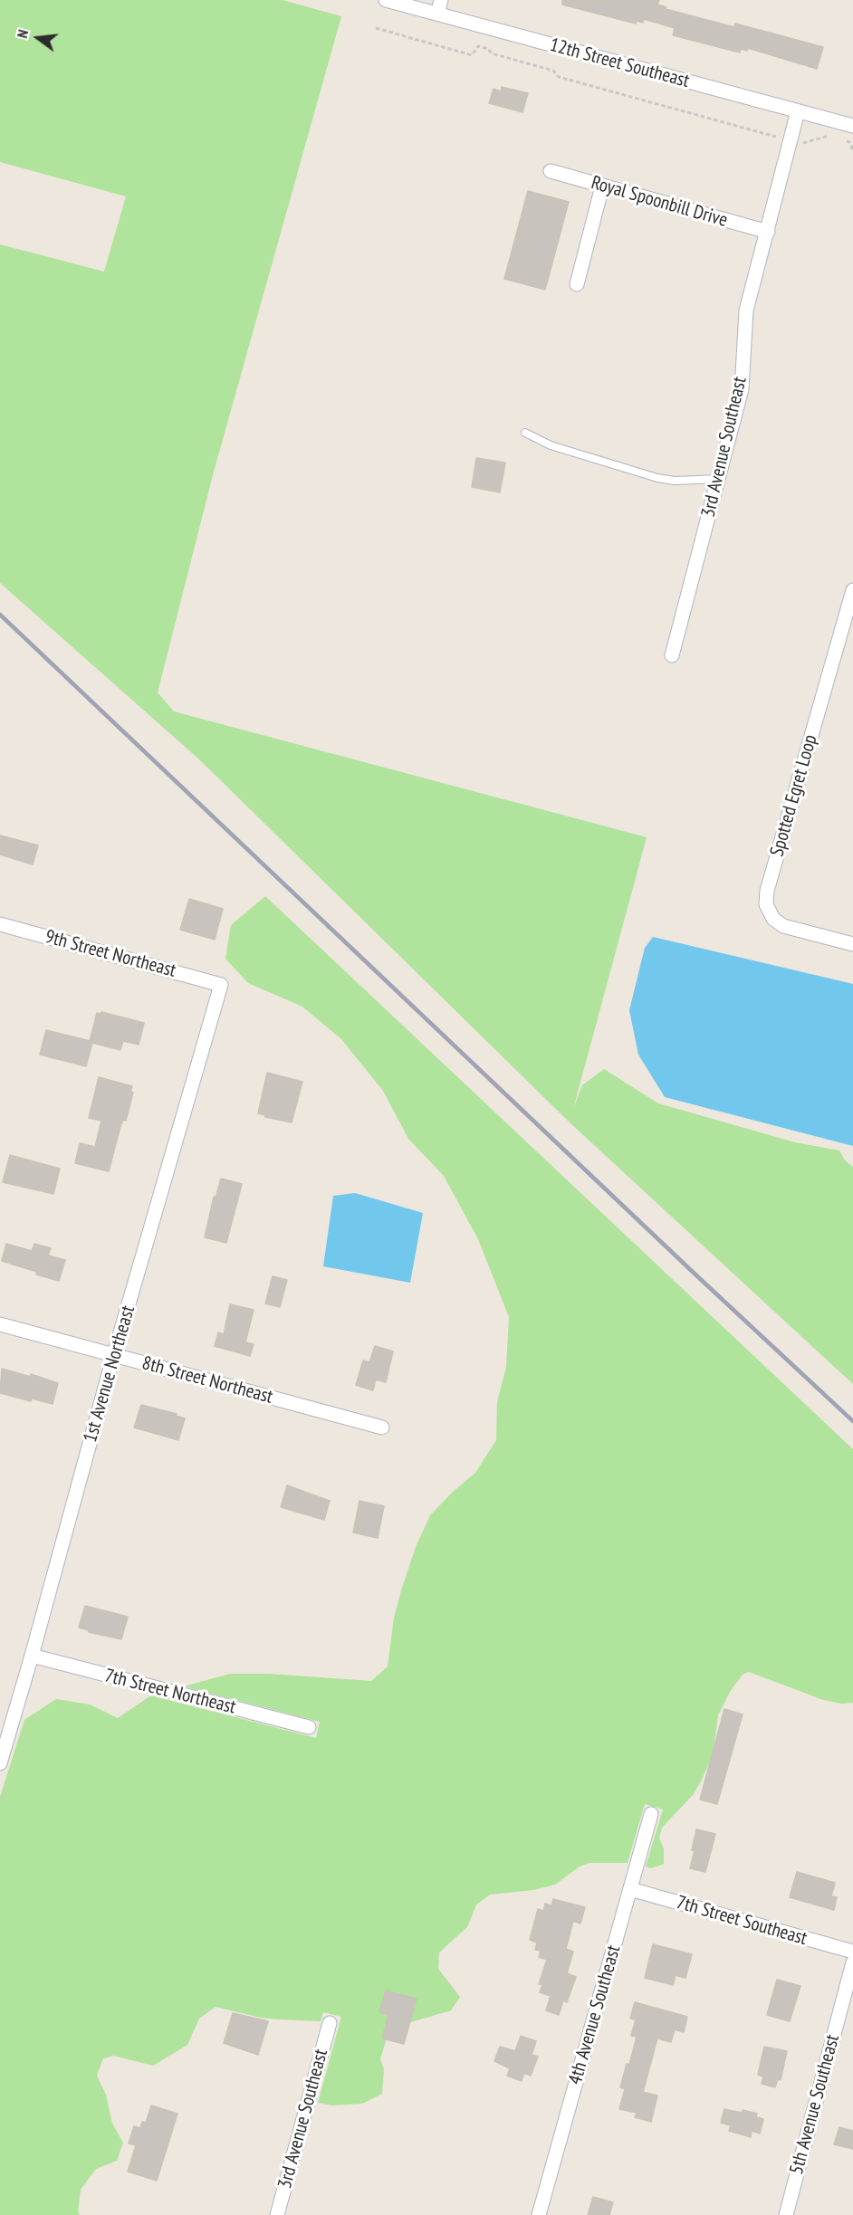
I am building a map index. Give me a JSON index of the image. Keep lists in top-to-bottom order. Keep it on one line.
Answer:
{"streets":{"street":["12th Street Southeast","Royal Spoonbill Drive","3rd Avenue Southeast","Spotted Egret Loop","9th Street Northeast","1st Avenue Northeast","8th Street Northeast","7th Street Northeast","7th Street Southeast","4th Avenue Southeast","5th Avenue Southeast"]},"crossings":[["12th Street Southeast","3rd Avenue Southeast"],["Royal Spoonbill Drive","3rd Avenue Southeast"],["9th Street Northeast","1st Avenue Northeast"],["1st Avenue Northeast","8th Street Northeast"],["1st Avenue Northeast","7th Street Northeast"],["7th Street Southeast","4th Avenue Southeast"]],"north":"left"}
